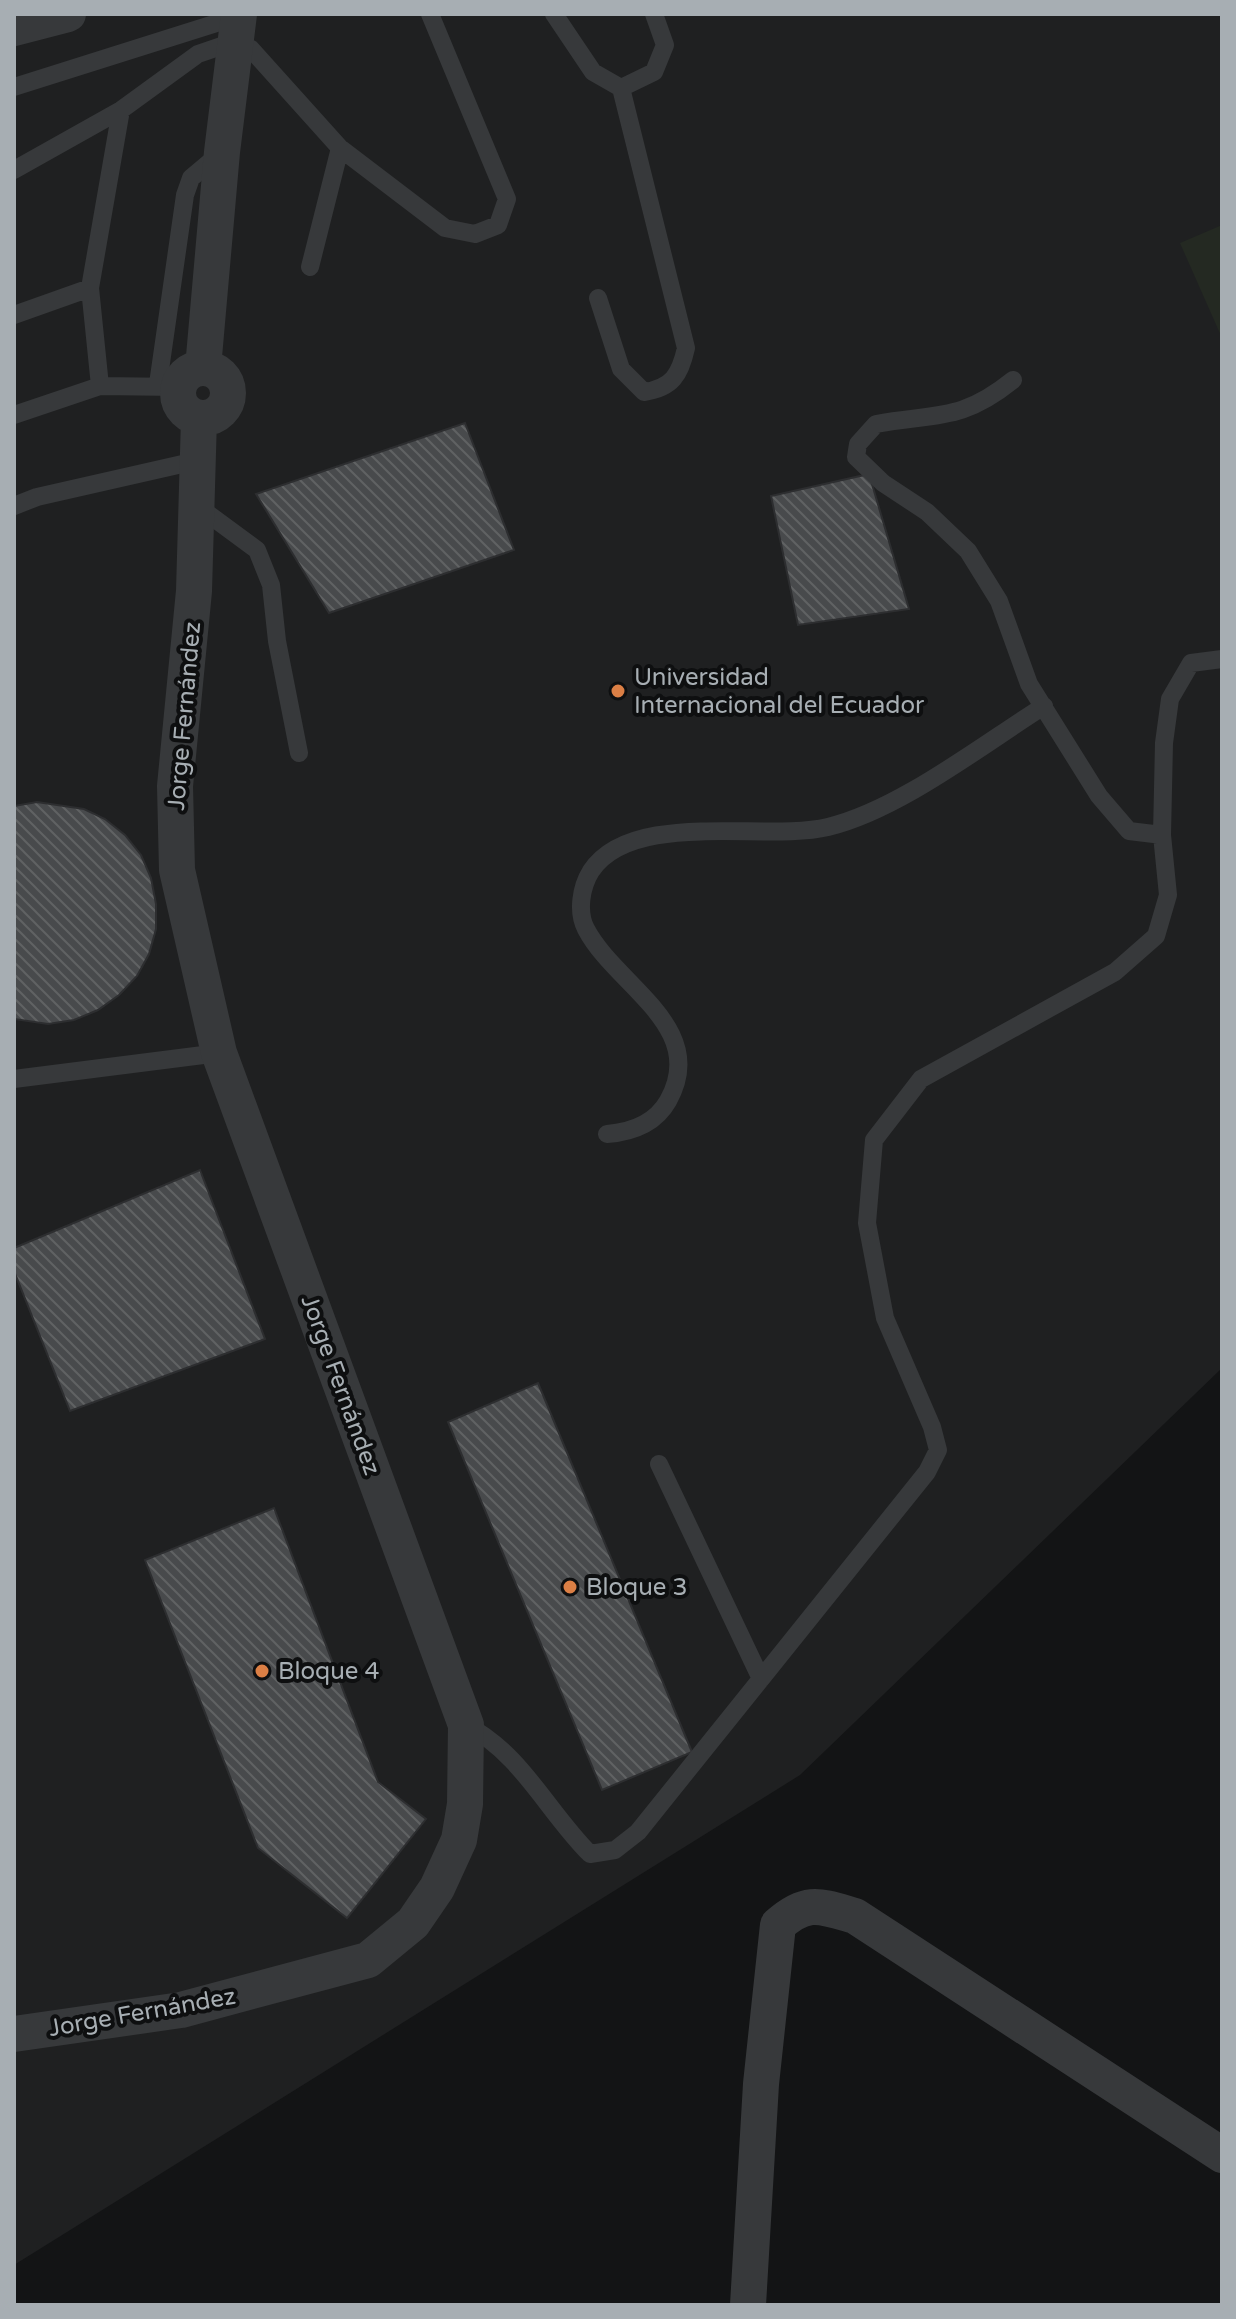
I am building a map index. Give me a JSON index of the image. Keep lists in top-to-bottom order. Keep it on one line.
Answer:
{"streets":{"street":["Jorge Fernández"]},"places":["Universidad Internacional del Ecuador","Bloque 3","Bloque 4"]}
